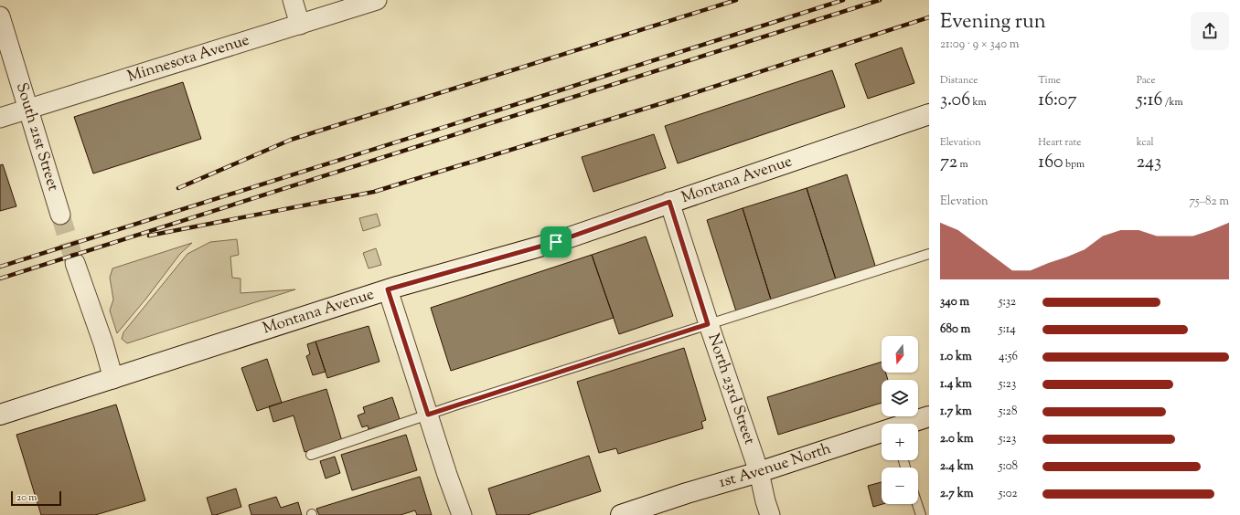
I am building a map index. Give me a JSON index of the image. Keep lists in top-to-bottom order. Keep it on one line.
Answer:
{"streets":{"main road":["Montana Avenue","1st Avenue North"],"street":["Minnesota Avenue","South 21st Street","North 23rd Street"]},"crossings":[["Minnesota Avenue","South 21st Street"],["Montana Avenue","North 23rd Street"],["North 23rd Street","1st Avenue North"]],"scale_bar":"20 m","north":"bottom","page":{"heading":["Evening run","21:09 · 9 × 340 m"],"stats":[["Distance","3.06 km"],["Time","16:07"],["Pace","5:16 /km"],["Elevation","72 m"],["Heart rate","160 bpm"],["kcal","243"]],"chart":["Elevation","75–82 m"],"list":[{"name":"340 m","note":"5:32"},{"name":"680 m","note":"5:14"},{"name":"1.0 km","note":"4:56"},{"name":"1.4 km","note":"5:23"},{"name":"1.7 km","note":"5:28"},{"name":"2.0 km","note":"5:23"},{"name":"2.4 km","note":"5:08"},{"name":"2.7 km","note":"5:02"}],"map_buttons":["+","−"],"scale":"20 m"}}
